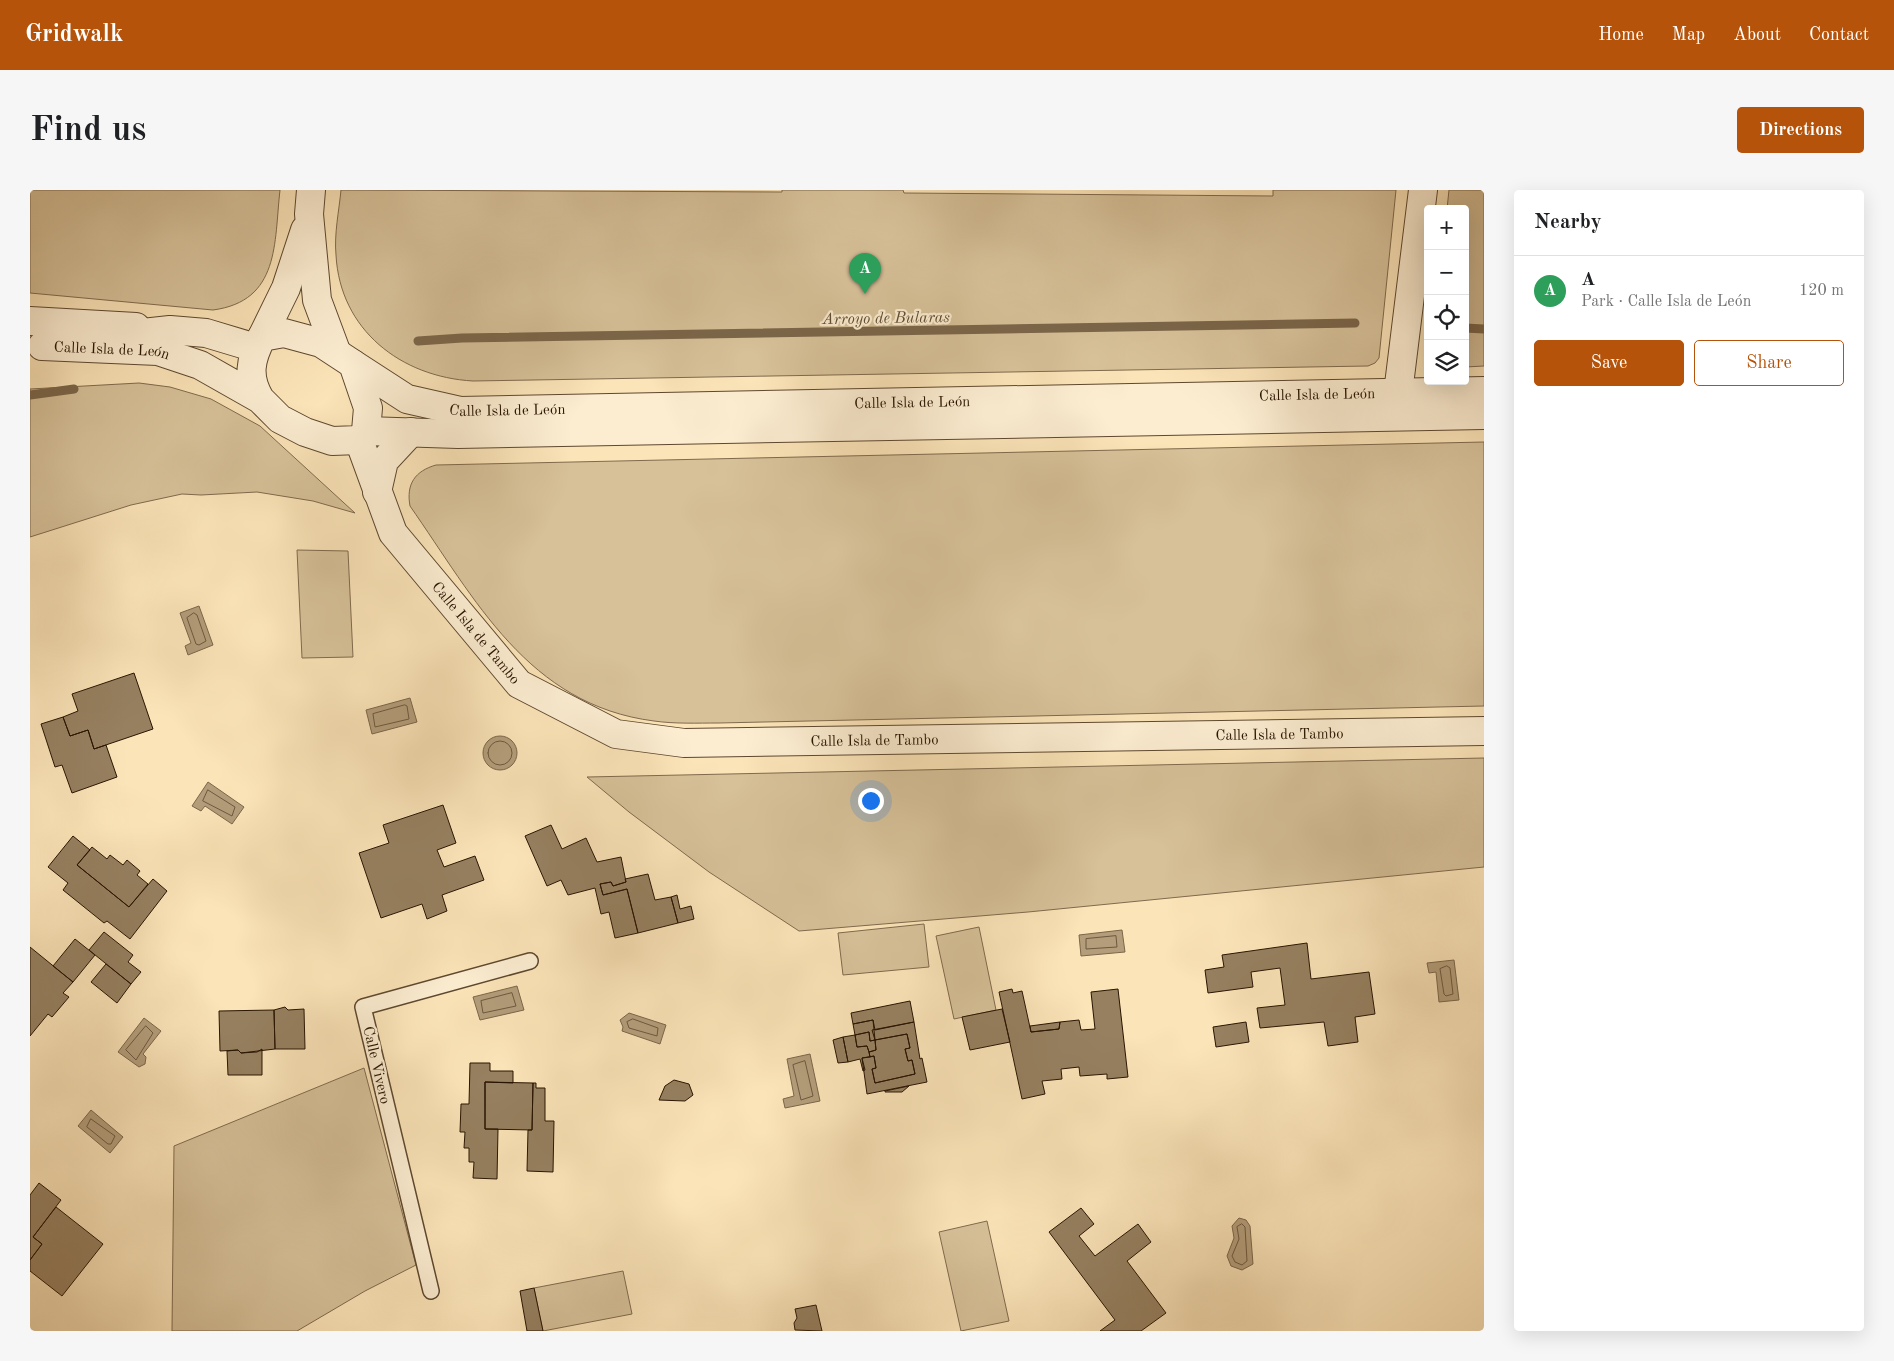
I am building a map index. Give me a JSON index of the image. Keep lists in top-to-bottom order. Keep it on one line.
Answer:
{"streets":{"street":["Calle Isla de León","Calle Isla de Tambo"],"lane":["Calle Vivero"]},"crossings":[["Calle Isla de León","Calle Isla de Tambo"]],"water":["Arroyo de Bularas"],"page":{"header":"Gridwalk","nav":["Home","Map","About","Contact"],"buttons":["Directions",["Save","Share"]],"title":"Find us","heading":"Nearby","map_buttons":["+","−"],"pins":"A","list":[{"mark":"A","name":"A","note":"Park · Calle Isla de León","value":"120 m"}]}}
